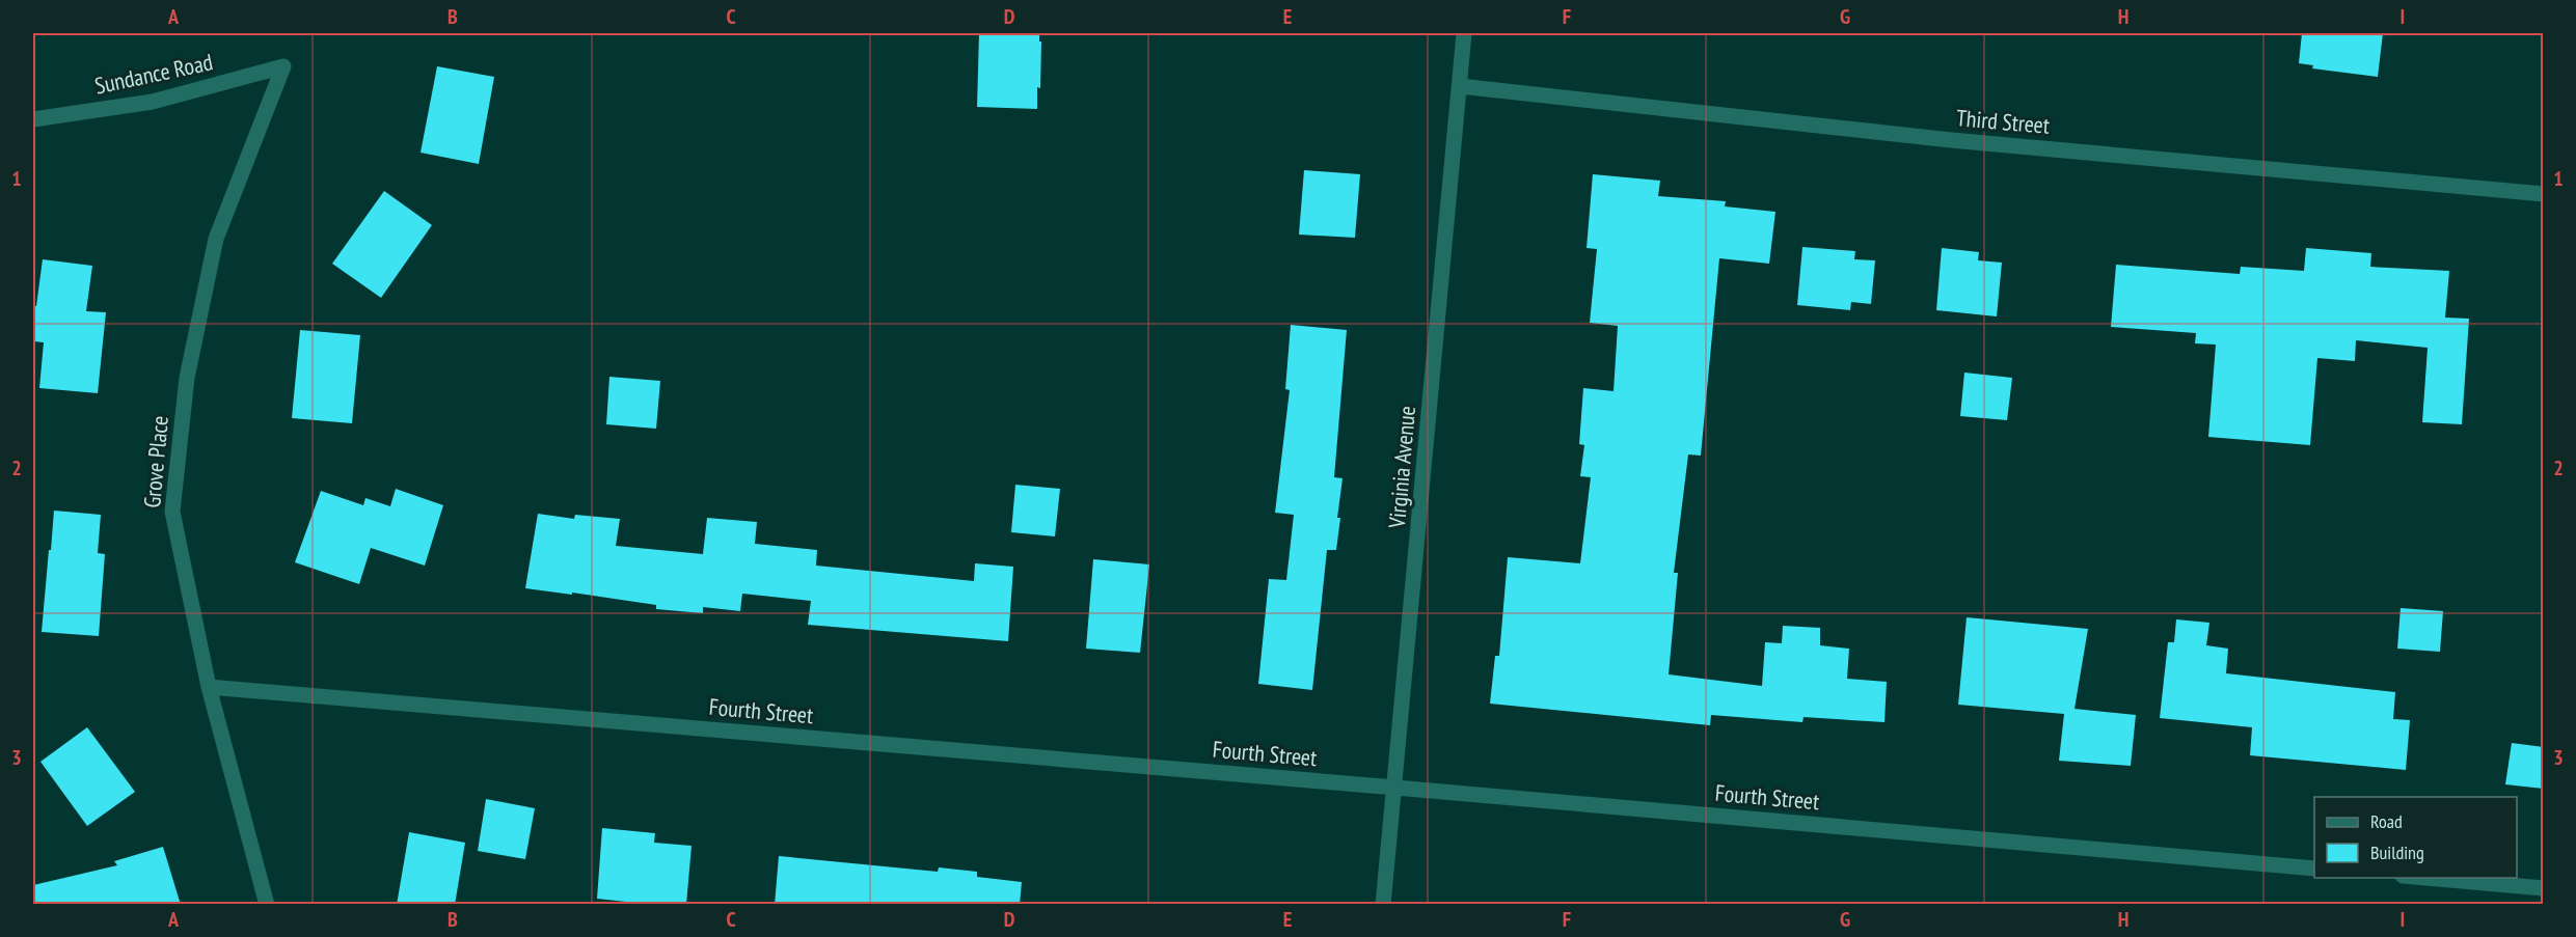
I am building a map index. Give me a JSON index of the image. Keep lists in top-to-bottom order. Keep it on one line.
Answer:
{"streets":{"street":["Sundance Road","Third Street","Grove Place","Virginia Avenue","Fourth Street"]},"crossings":[["Sundance Road","Grove Place"],["Third Street","Virginia Avenue"],["Grove Place","Fourth Street"],["Virginia Avenue","Fourth Street"]],"legend":["Road","Building"],"grid":{"columns":["A","B","C","D","E","F","G","H","I"],"rows":["1","2","3"]}}
